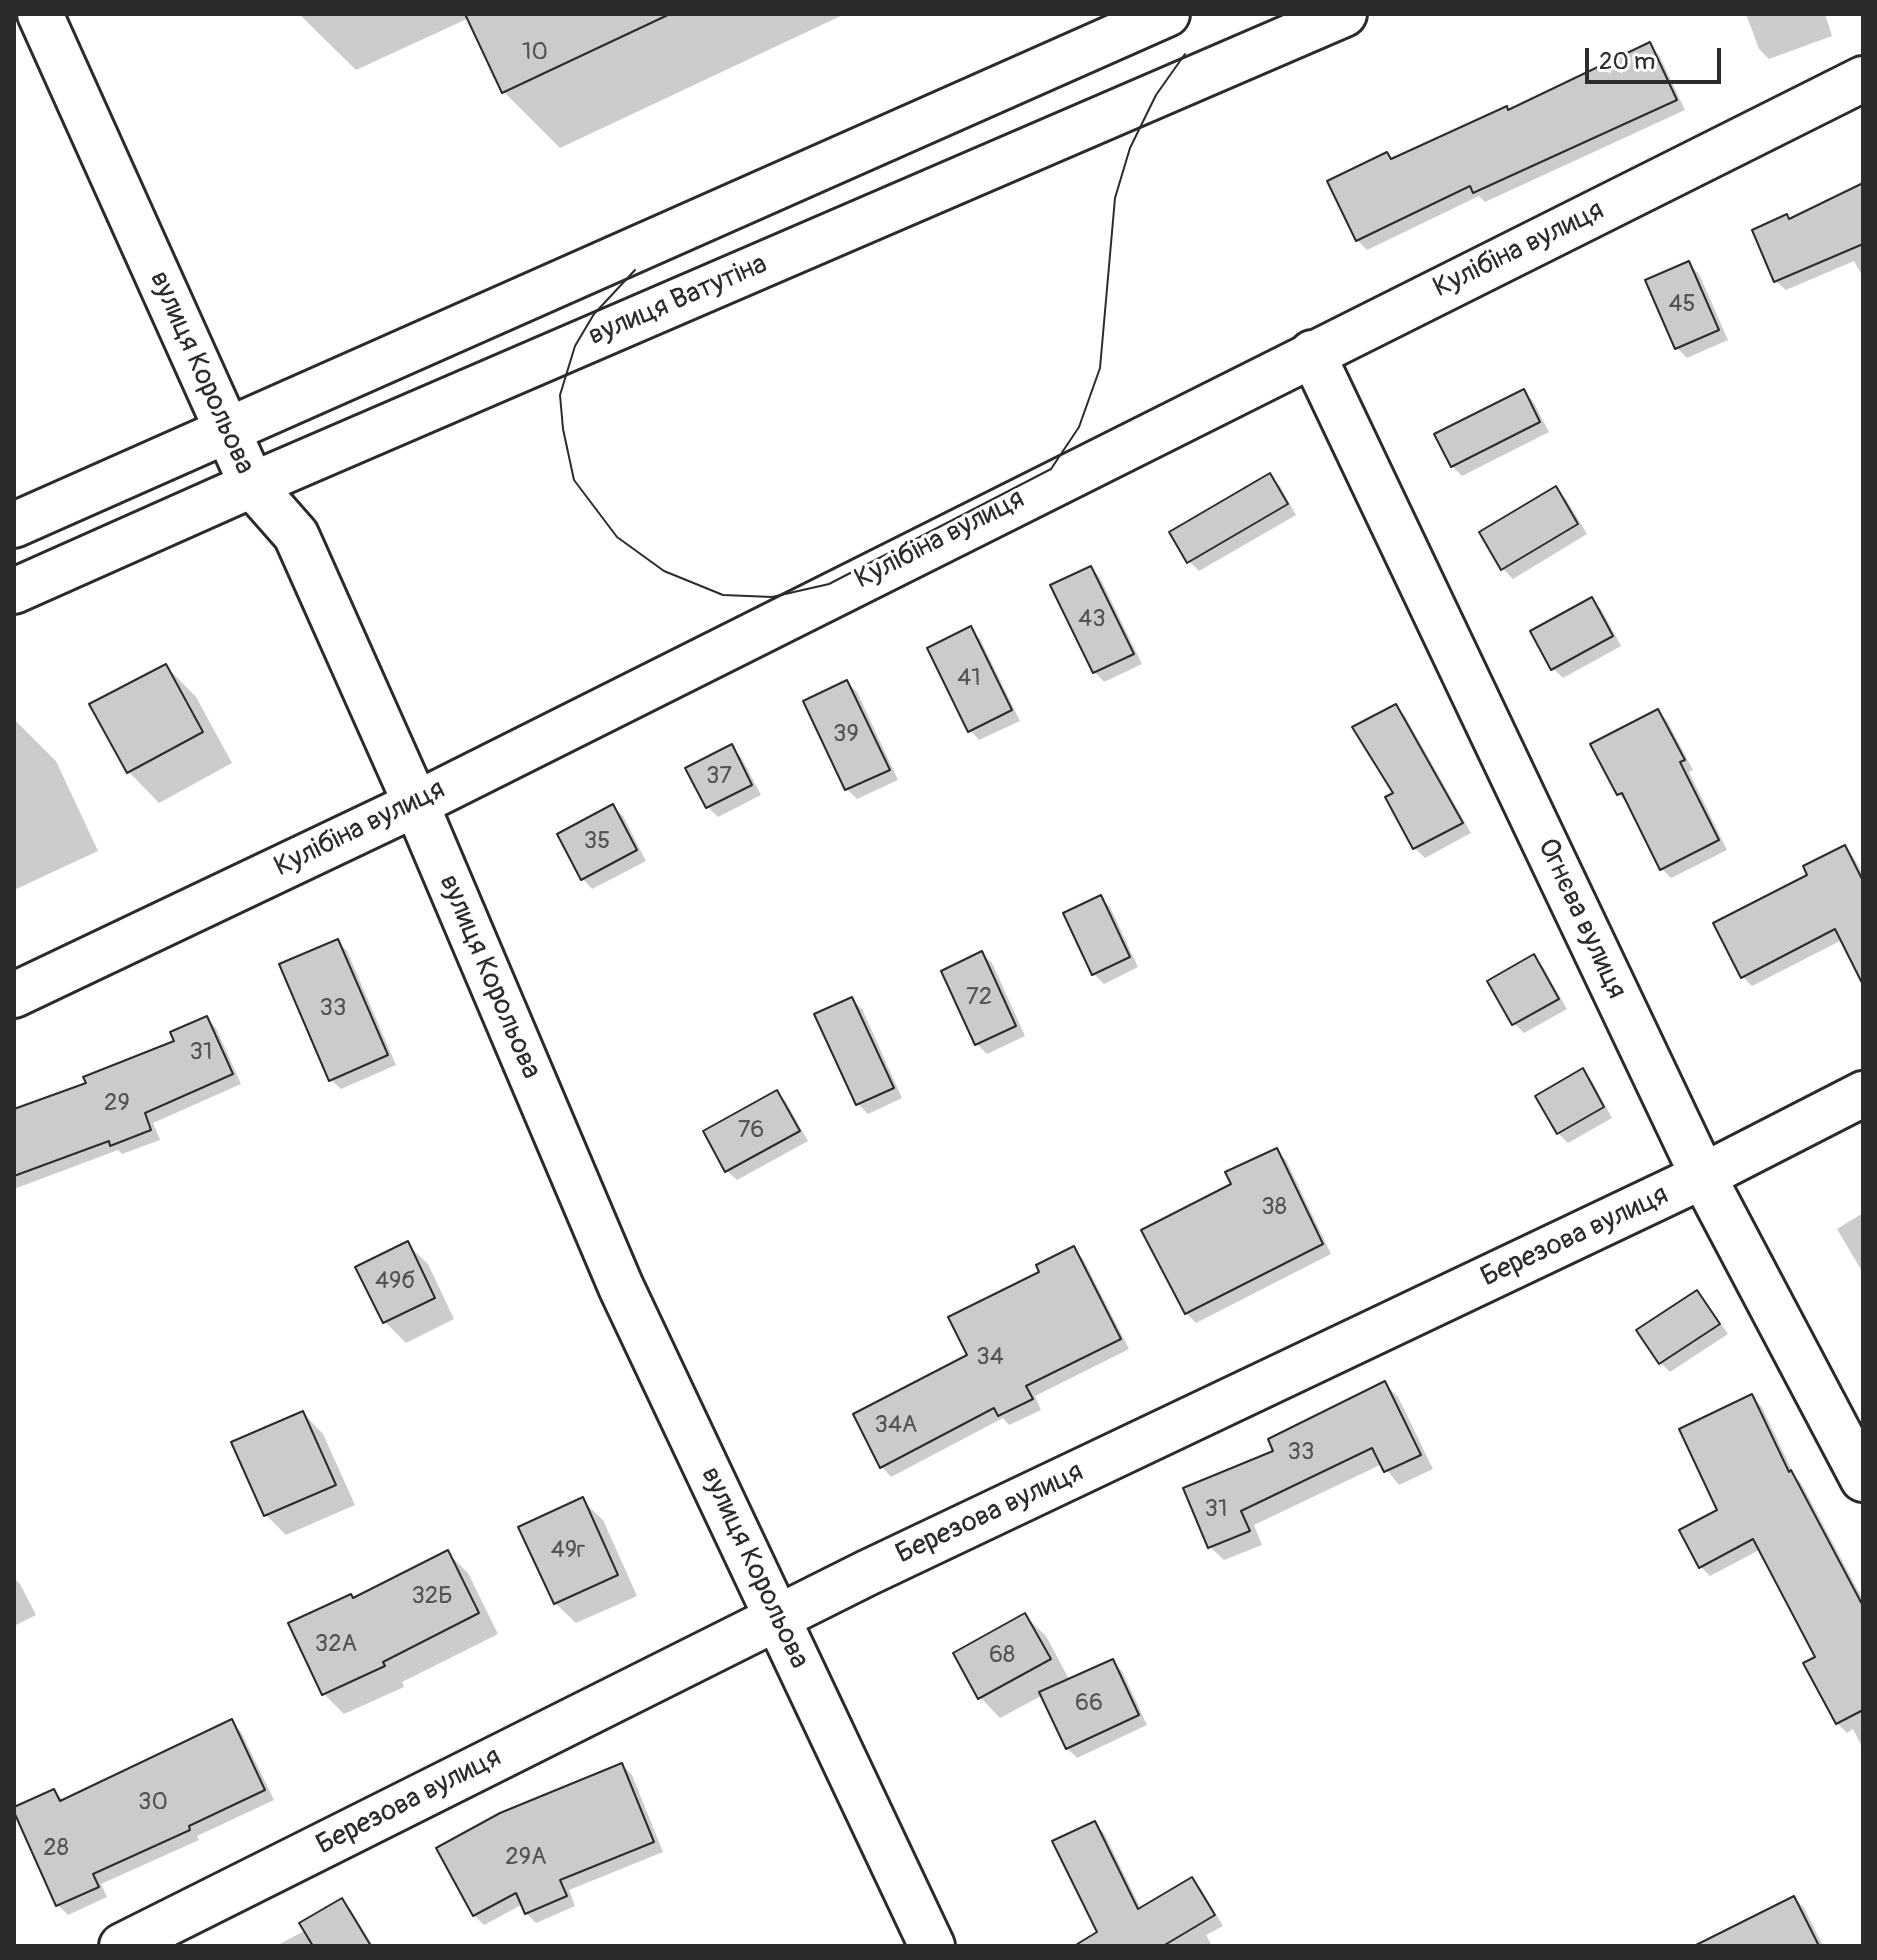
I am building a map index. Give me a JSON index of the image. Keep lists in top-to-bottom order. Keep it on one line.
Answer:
{"streets":{"street":["Кулібіна вулиця","вулиця Ватутіна","вулиця Корольова","Огнєва вулиця","Березова вулиця"]},"crossings":[["Кулібіна вулиця","вулиця Корольова"],["Кулібіна вулиця","Огнєва вулиця"],["вулиця Ватутіна","вулиця Корольова"],["вулиця Корольова","Березова вулиця"],["Огнєва вулиця","Березова вулиця"]],"house_numbers":["10","45","43","41","39","37","35","72","33","31","29","76","38","49б","34","34А","33","31","49г","32Б","32А","68","66","30","28","29А"],"scale_bar":"20 m"}
